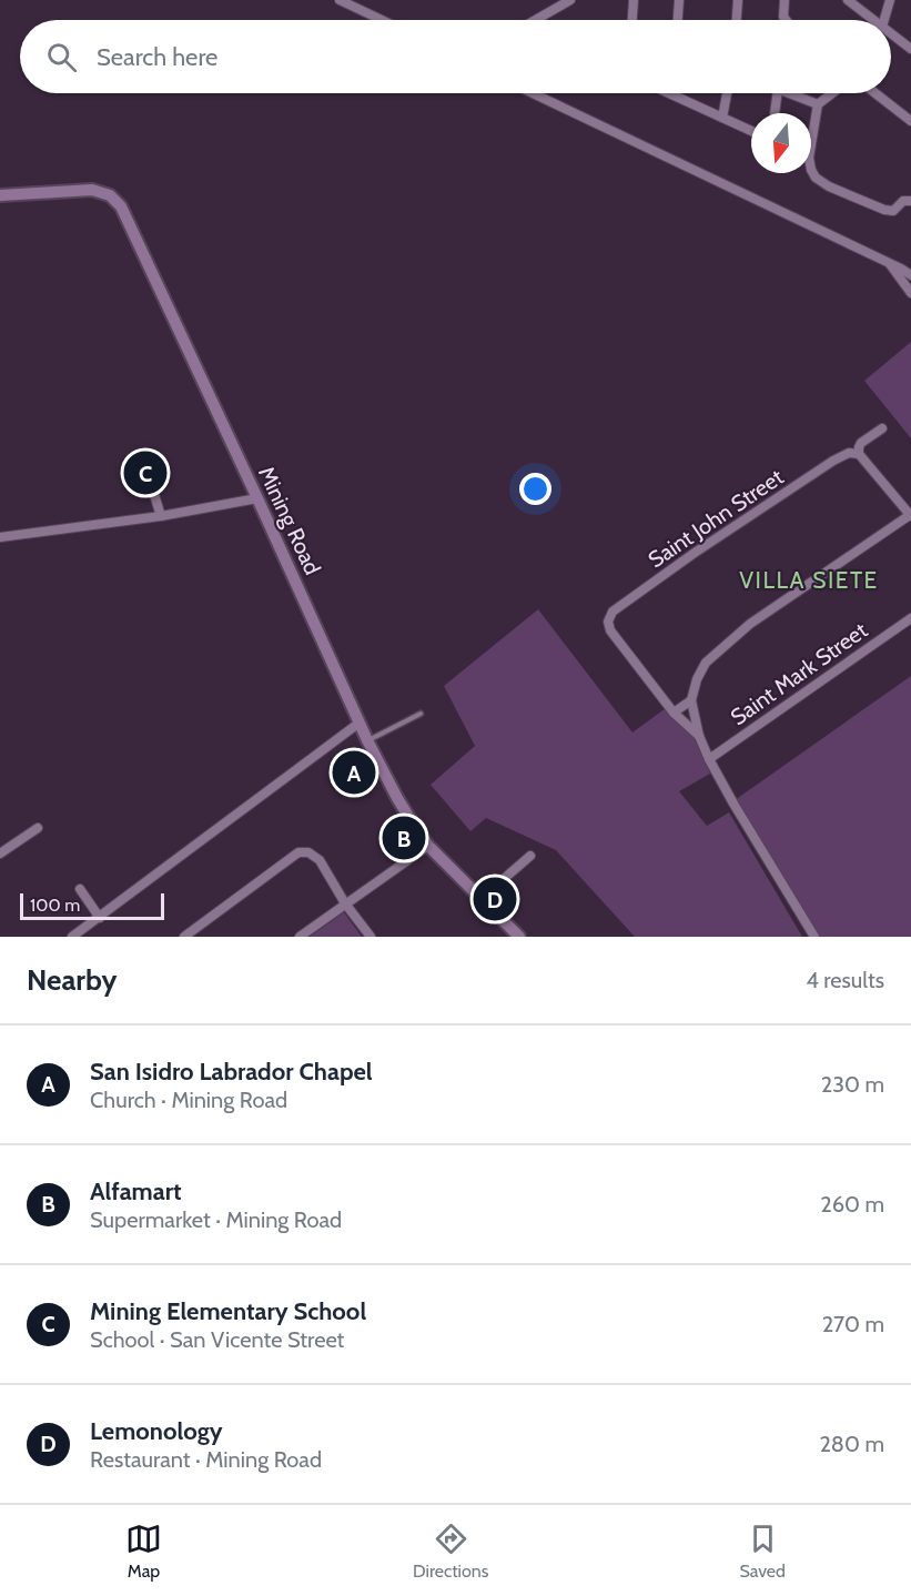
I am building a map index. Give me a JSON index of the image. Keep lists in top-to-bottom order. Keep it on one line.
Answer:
{"streets":{"street":["Saint John Street","Mining Road","Saint Mark Street"]},"districts":["VILLA SIETE"],"scale_bar":"100 m","north":"bottom","page":{"search":"Search here","pins":["C","A","B","D"],"scale":"100 m","heading":["Nearby","4 results"],"list":[{"mark":"A","name":"San Isidro Labrador Chapel","note":"Church · Mining Road","value":"230 m"},{"mark":"B","name":"Alfamart","note":"Supermarket · Mining Road","value":"260 m"},{"mark":"C","name":"Mining Elementary School","note":"School · San Vicente Street","value":"270 m"},{"mark":"D","name":"Lemonology","note":"Restaurant · Mining Road","value":"280 m"}],"nav":["Map","Directions","Saved"]}}
